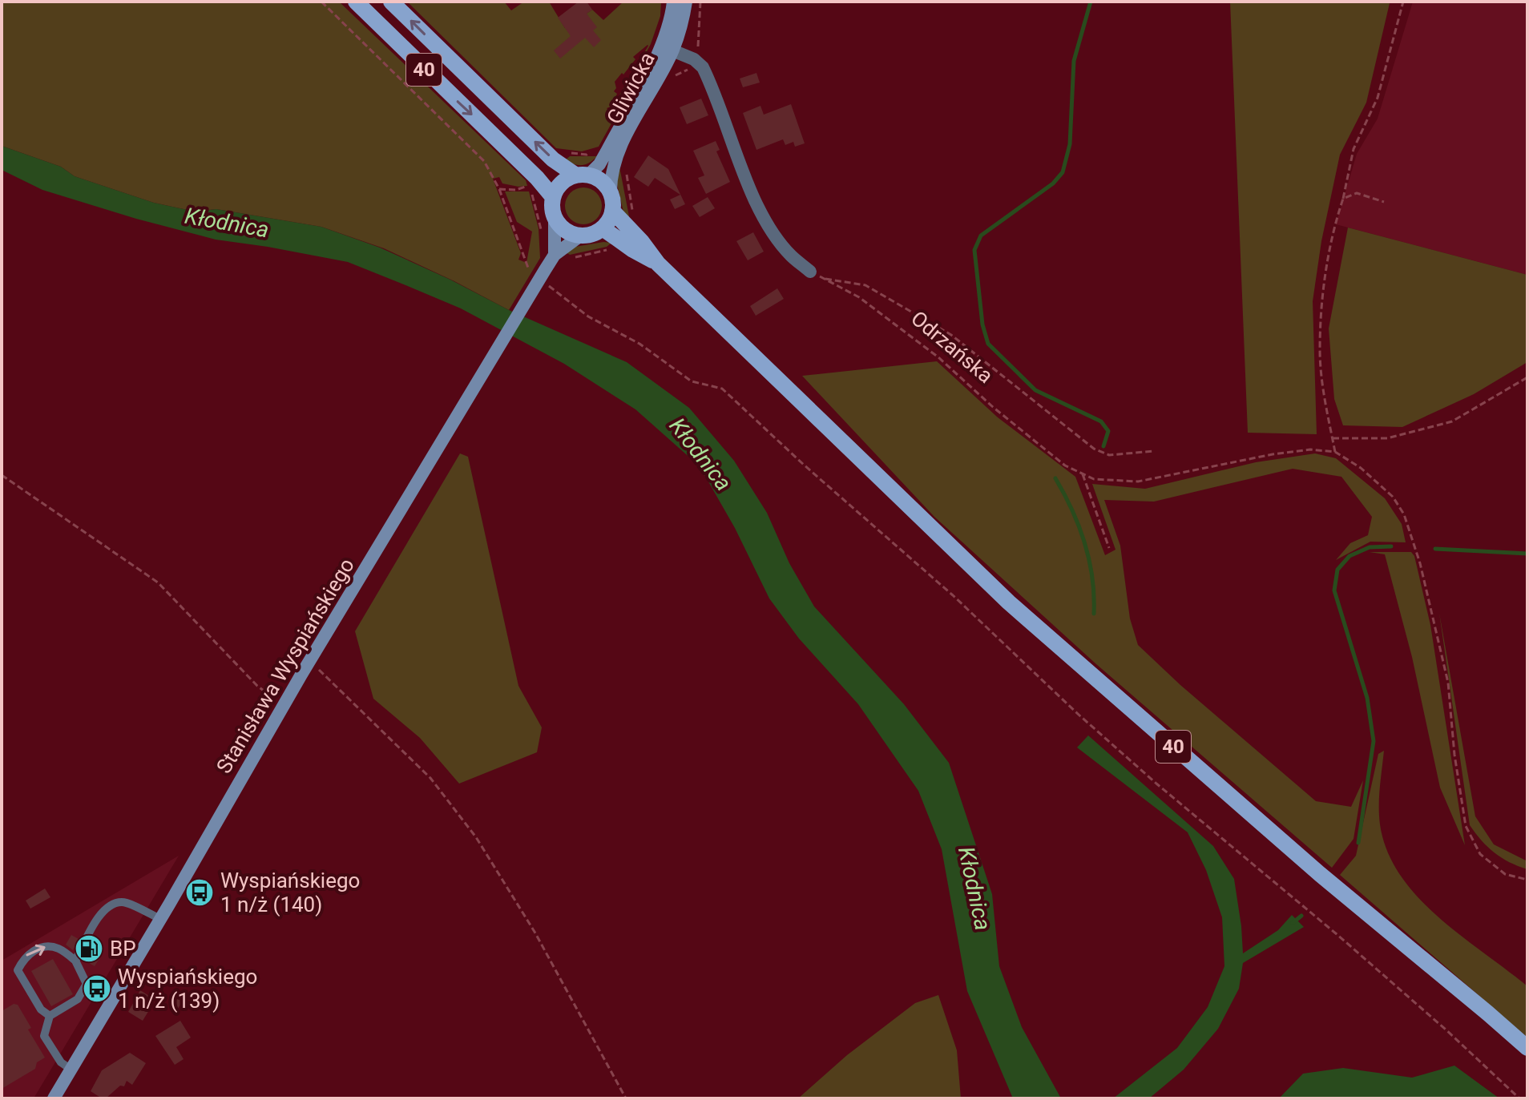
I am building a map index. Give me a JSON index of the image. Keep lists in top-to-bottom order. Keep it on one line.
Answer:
{"streets":{"main road":["40","Gliwicka","Stanisława Wyspiańskiego"],"path":["Odrzańska"]},"crossings":[["40","Gliwicka"],["40","Stanisława Wyspiańskiego"],["Gliwicka","Stanisława Wyspiańskiego"]],"water":["Kłodnica"],"places":{"bus stop":["Wyspiańskiego 1 n/ż (140)","Wyspiańskiego 1 n/ż (139)"],"fuel station":["BP"]}}
